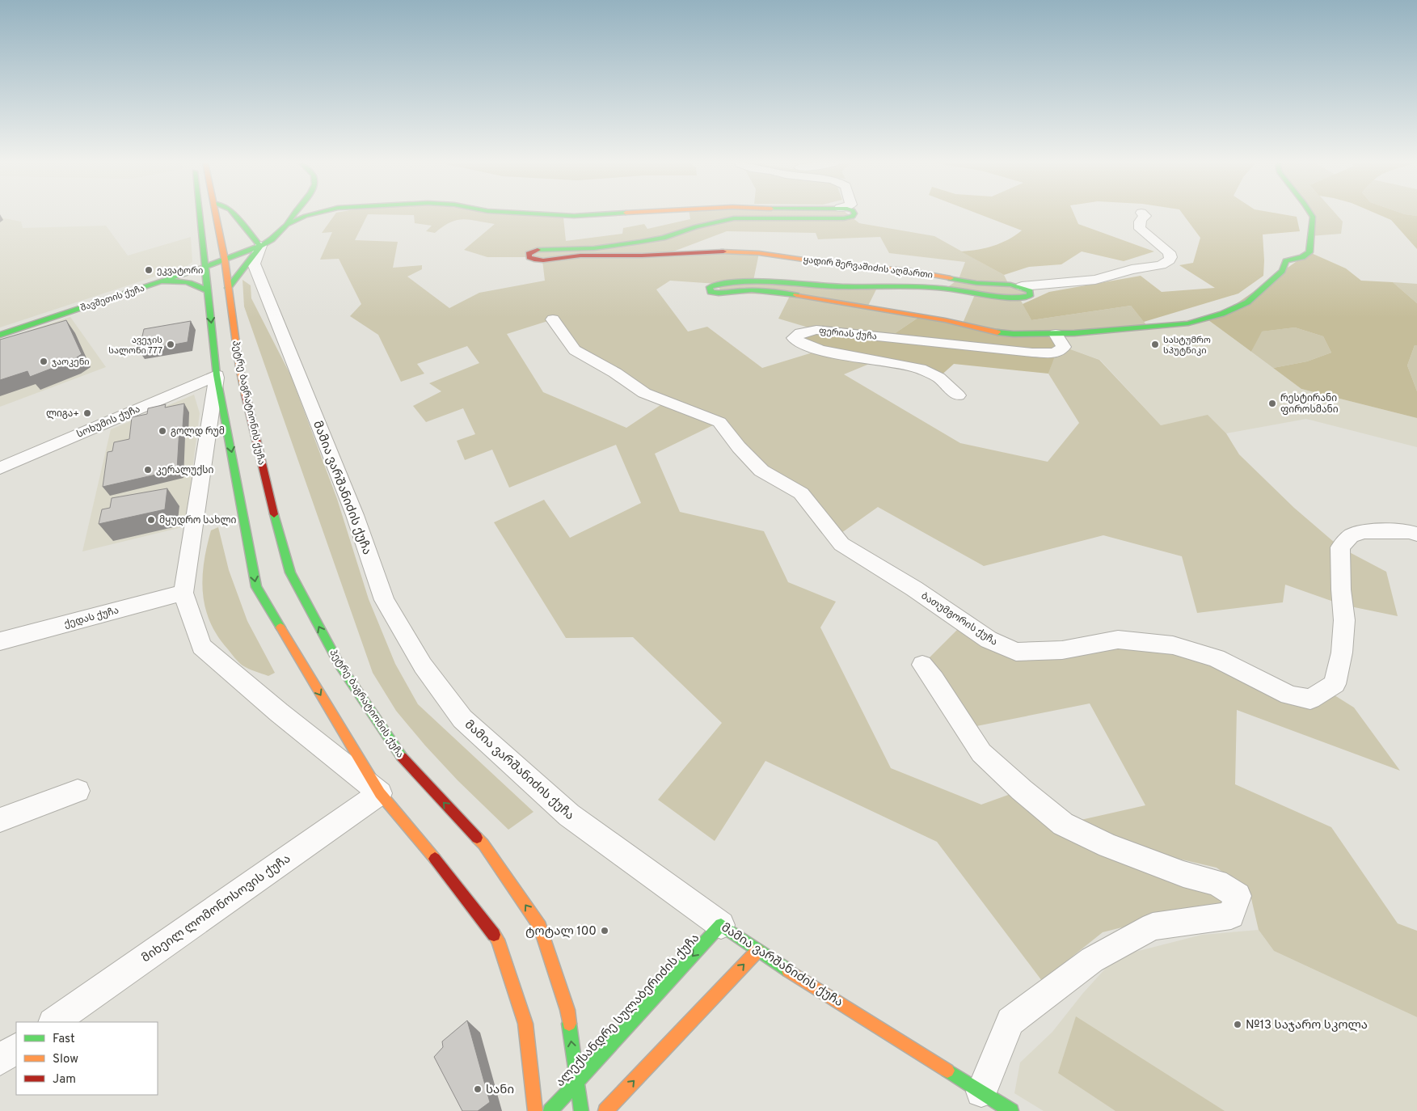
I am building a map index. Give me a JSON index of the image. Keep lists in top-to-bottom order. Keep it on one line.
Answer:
{"streets":{"street":["ყადირ შერვაშიძის აღმართი","შავშეთის ქუჩა","ფერიას ქუჩა","პეტრე ბაგრატიონის ქუჩა","სოხუმის ქუჩა","მამია ვარშანიძის ქუჩა","ქედას ქუჩა","ბათუმგორის ქუჩა","მიხეილ ლომონოსოვის ქუჩა","ალექსანდრე სულაბერიძის ქუჩა"]},"crossings":[["ყადირ შერვაშიძის აღმართი","ფერიას ქუჩა"],["შავშეთის ქუჩა","პეტრე ბაგრატიონის ქუჩა"],["შავშეთის ქუჩა","მამია ვარშანიძის ქუჩა"],["პეტრე ბაგრატიონის ქუჩა","ალექსანდრე სულაბერიძის ქუჩა"],["მამია ვარშანიძის ქუჩა","ალექსანდრე სულაბერიძის ქუჩა"]],"places":["ეკვატორი","ავეჯის სალონი 777","სასტუმრო სპუტნიკი","ჯაოკენი","რესტირანი ფიროსმანი","ლიგა+","გოლდ რუმ","კერალუქსი","მყუდრო სახლი","ტოტალ 100","№13 საჯარო სკოლა","სანი"],"legend":["Fast","Slow","Jam"]}
